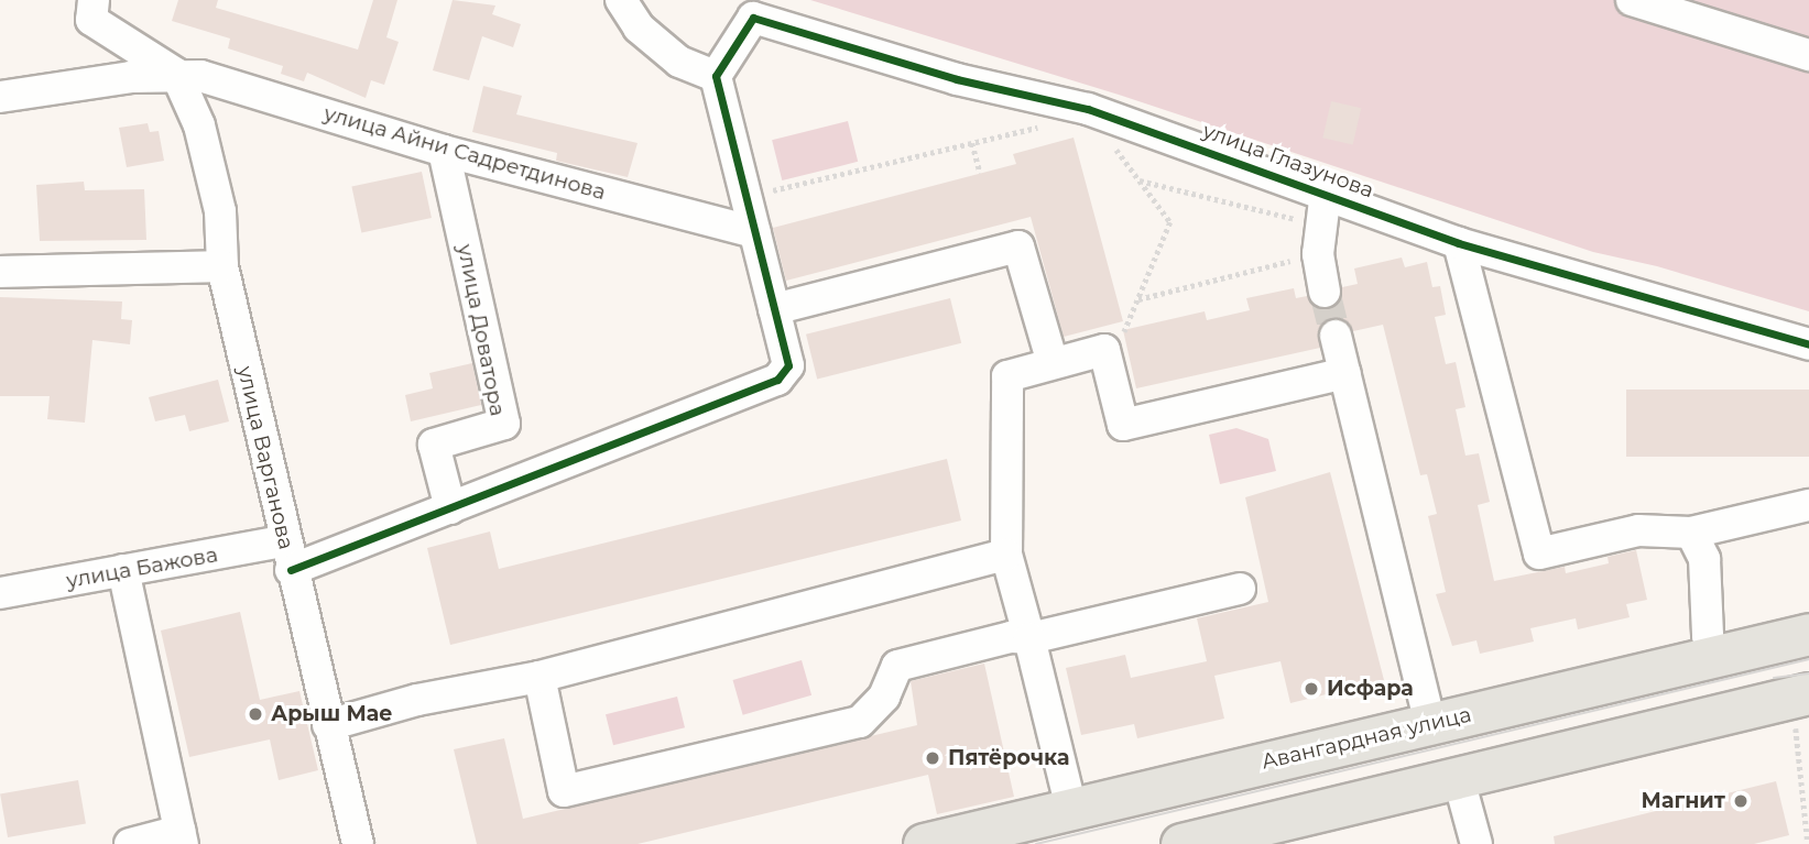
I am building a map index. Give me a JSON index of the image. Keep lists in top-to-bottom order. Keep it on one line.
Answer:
{"streets":{"main road":["Авангардная улица"],"street":["улица Айни Садретдинова","улица Глазунова","улица Доватора","улица Варганова","улица Бажова"]},"crossings":[["улица Айни Садретдинова","улица Доватора"],["улица Айни Садретдинова","улица Варганова"],["улица Доватора","улица Бажова"],["улица Варганова","улица Бажова"]],"places":["Исфара","Арыш Мае","Пятёрочка","Магнит"]}
